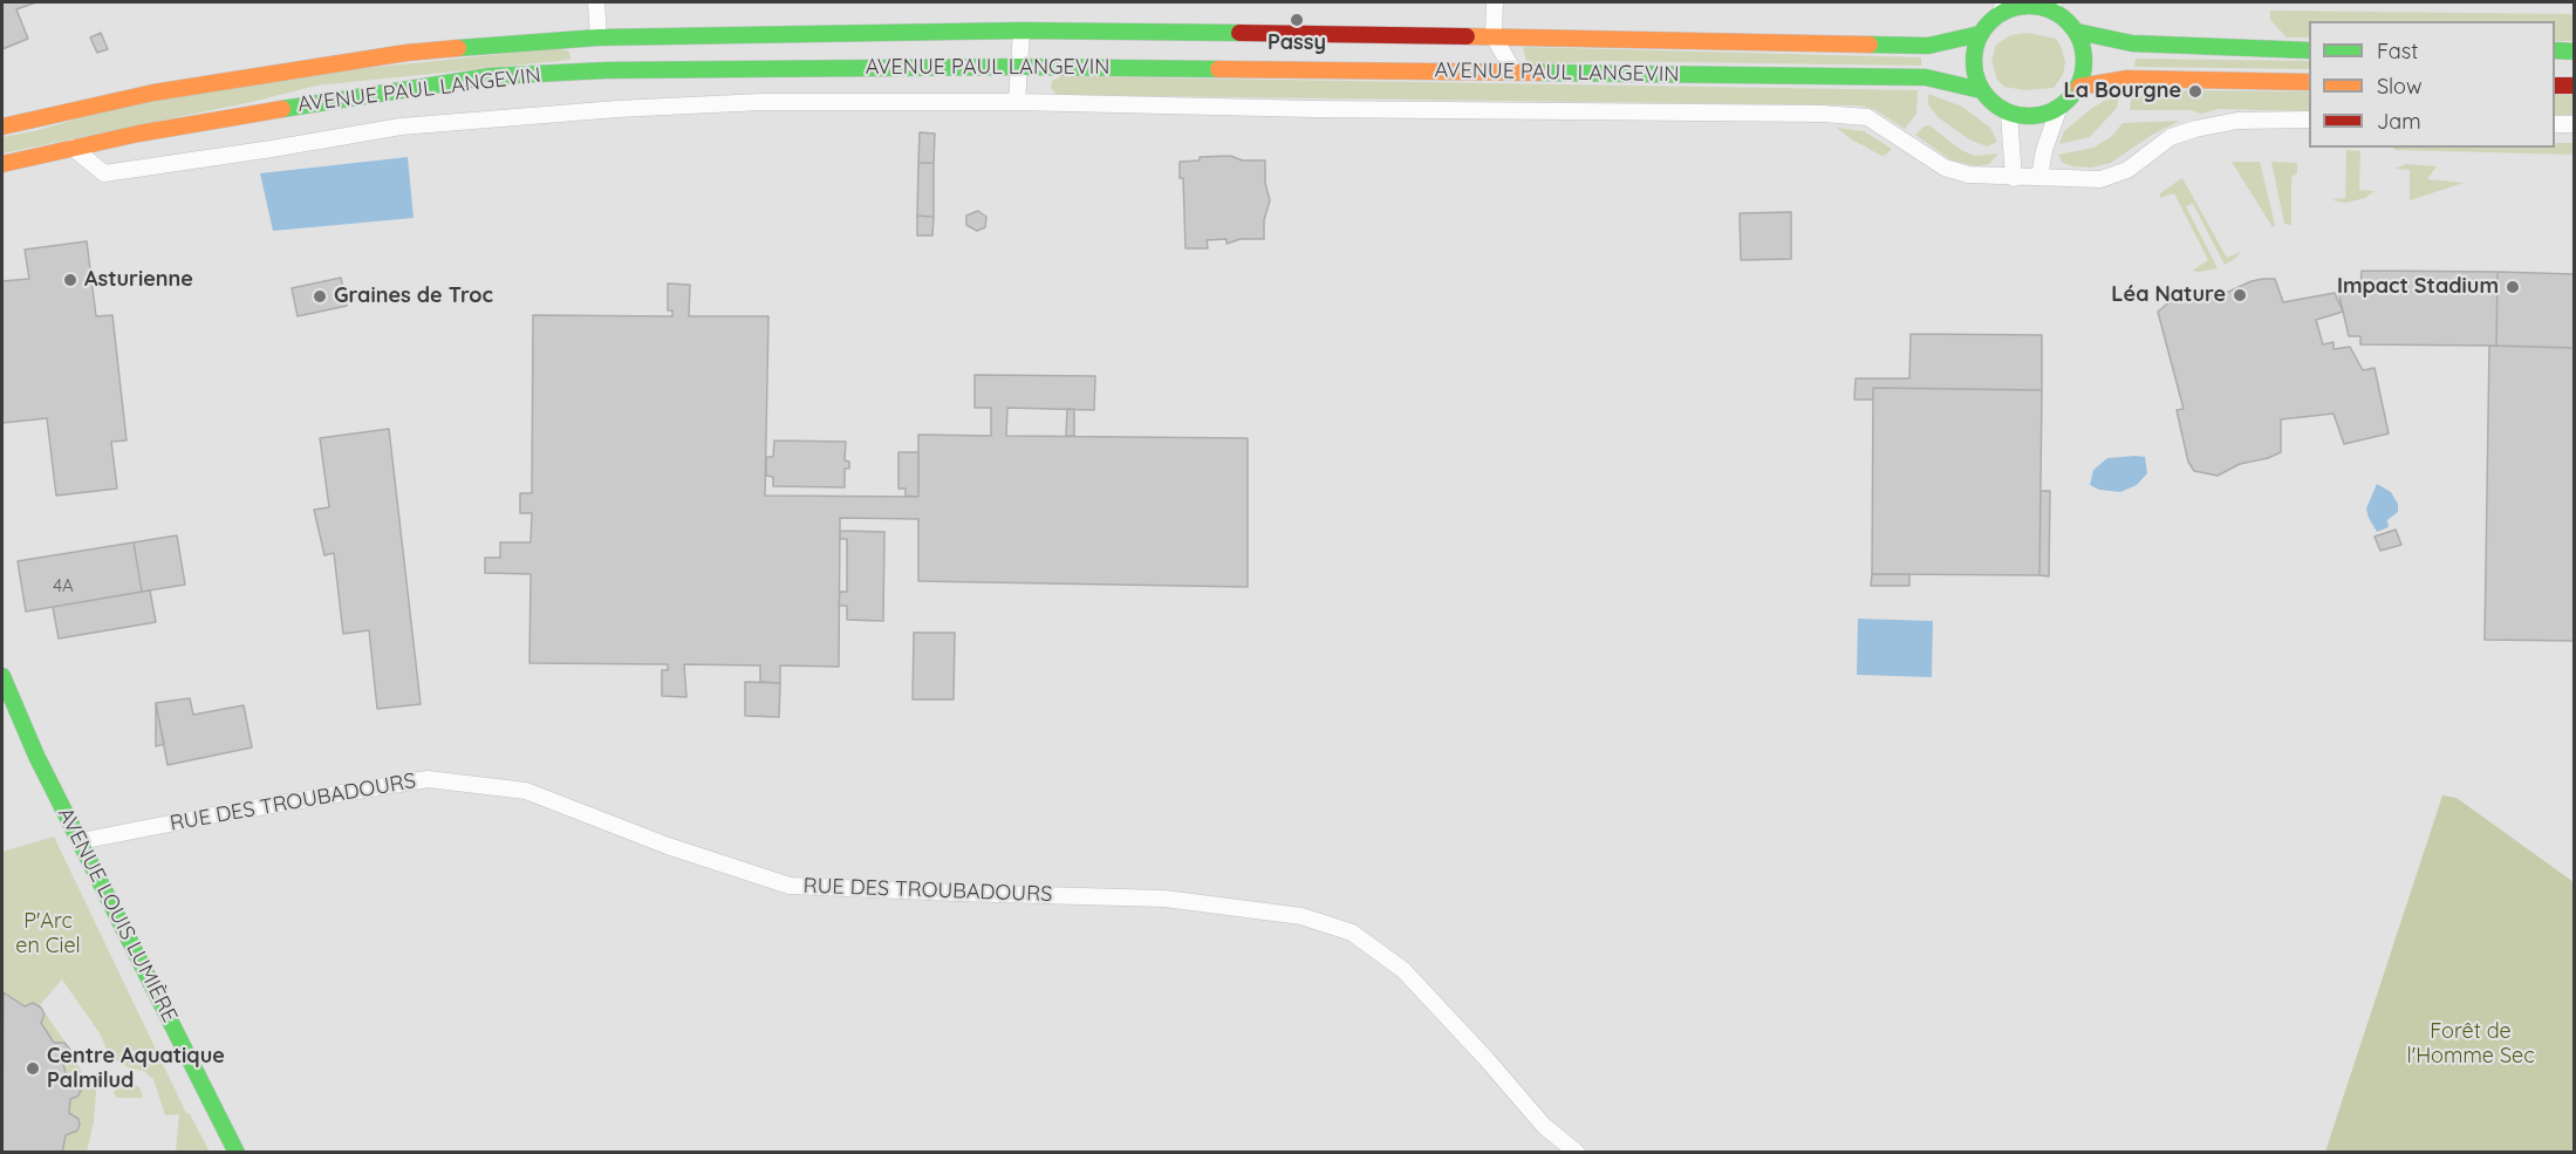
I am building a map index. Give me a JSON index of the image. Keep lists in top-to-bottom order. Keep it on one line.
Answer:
{"streets":{"main road":["AVENUE PAUL LANGEVIN","AVENUE LOUIS LUMIÈRE"],"street":["RUE DES TROUBADOURS"]},"crossings":[["RUE DES TROUBADOURS","AVENUE LOUIS LUMIÈRE"]],"parks":["P'Arc en Ciel","Forêt de l'Homme Sec"],"places":["Passy","La Bourgne","Asturienne","Impact Stadium","Léa Nature","Graines de Troc","Centre Aquatique Palmilud"],"house_numbers":["4A"],"legend":["Fast","Slow","Jam"]}
